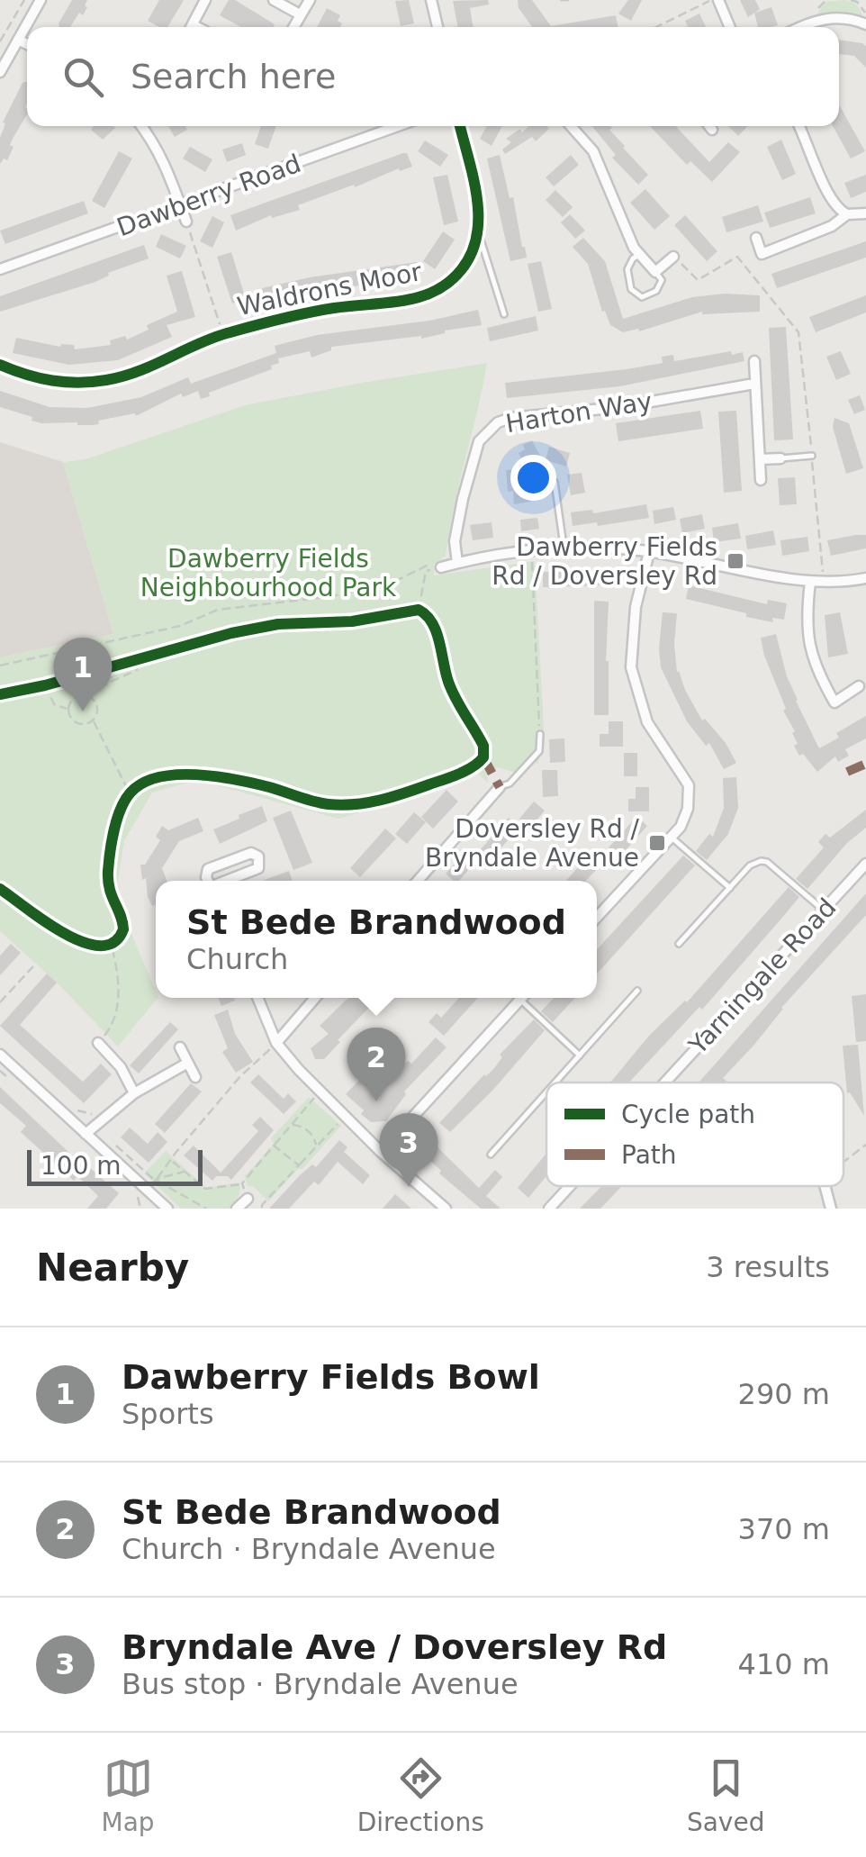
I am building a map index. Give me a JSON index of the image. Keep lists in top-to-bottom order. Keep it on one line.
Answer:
{"streets":{"street":["Dawberry Road","Waldrons Moor","Harton Way","Yarningale Road"]},"parks":["Dawberry Fields Neighbourhood Park"],"places":{"transit":["Dawberry Fields Rd / Doversley Rd","Doversley Rd / Bryndale Avenue"]},"legend":["Cycle path","Path"],"scale_bar":"100 m","page":{"search":"Search here","pins":["1","2","3"],"popup":["St Bede Brandwood","Church"],"scale":"100 m","heading":["Nearby","3 results"],"list":[{"mark":"1","name":"Dawberry Fields Bowl","note":"Sports","value":"290 m"},{"mark":"2","name":"St Bede Brandwood","note":"Church · Bryndale Avenue","value":"370 m"},{"mark":"3","name":"Bryndale Ave / Doversley Rd","note":"Bus stop · Bryndale Avenue","value":"410 m"}],"nav":["Map","Directions","Saved"]}}
